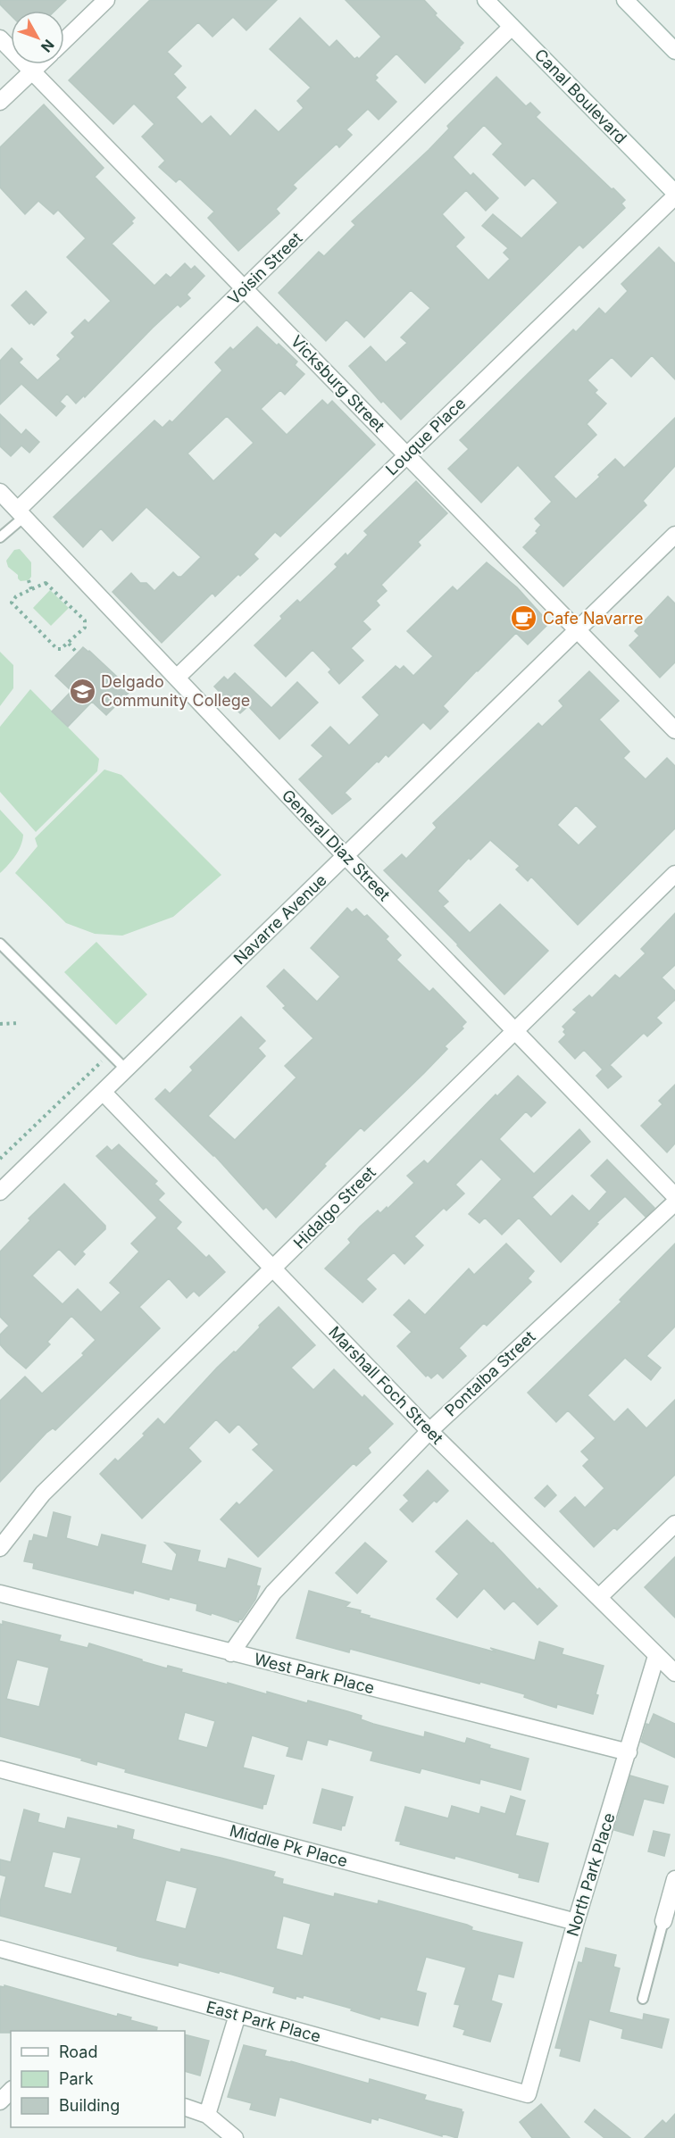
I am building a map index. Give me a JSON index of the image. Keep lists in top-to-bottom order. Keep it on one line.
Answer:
{"streets":{"street":["Canal Boulevard","Voisin Street","Vicksburg Street","Louque Place","General Diaz Street","Navarre Avenue","Hidalgo Street","Pontalba Street","Marshall Foch Street","West Park Place","Middle Pk Place","North Park Place","East Park Place"]},"crossings":[["Canal Boulevard","Voisin Street"],["Canal Boulevard","Louque Place"],["Voisin Street","Vicksburg Street"],["Voisin Street","General Diaz Street"],["Vicksburg Street","Louque Place"],["Vicksburg Street","Navarre Avenue"],["Louque Place","General Diaz Street"],["General Diaz Street","Navarre Avenue"],["General Diaz Street","Hidalgo Street"],["Navarre Avenue","Marshall Foch Street"],["Hidalgo Street","Marshall Foch Street"],["Pontalba Street","Marshall Foch Street"],["Pontalba Street","West Park Place"],["Marshall Foch Street","North Park Place"],["West Park Place","North Park Place"],["Middle Pk Place","North Park Place"],["North Park Place","East Park Place"]],"places":{"cafe":["Cafe Navarre"],"school or university":["Delgado Community College"]},"legend":["Road","Park","Building"],"north":"bottom right"}
